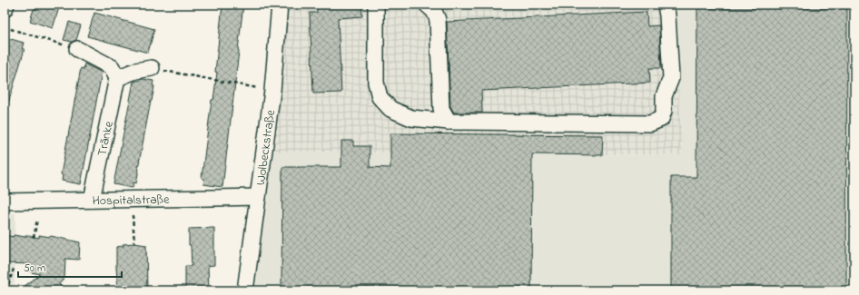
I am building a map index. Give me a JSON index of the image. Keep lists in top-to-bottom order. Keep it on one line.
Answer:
{"streets":{"street":["Tränke","Wolbeckstraße","Hospitalstraße"]},"crossings":[["Tränke","Hospitalstraße"],["Wolbeckstraße","Hospitalstraße"]],"scale_bar":"50 m"}
